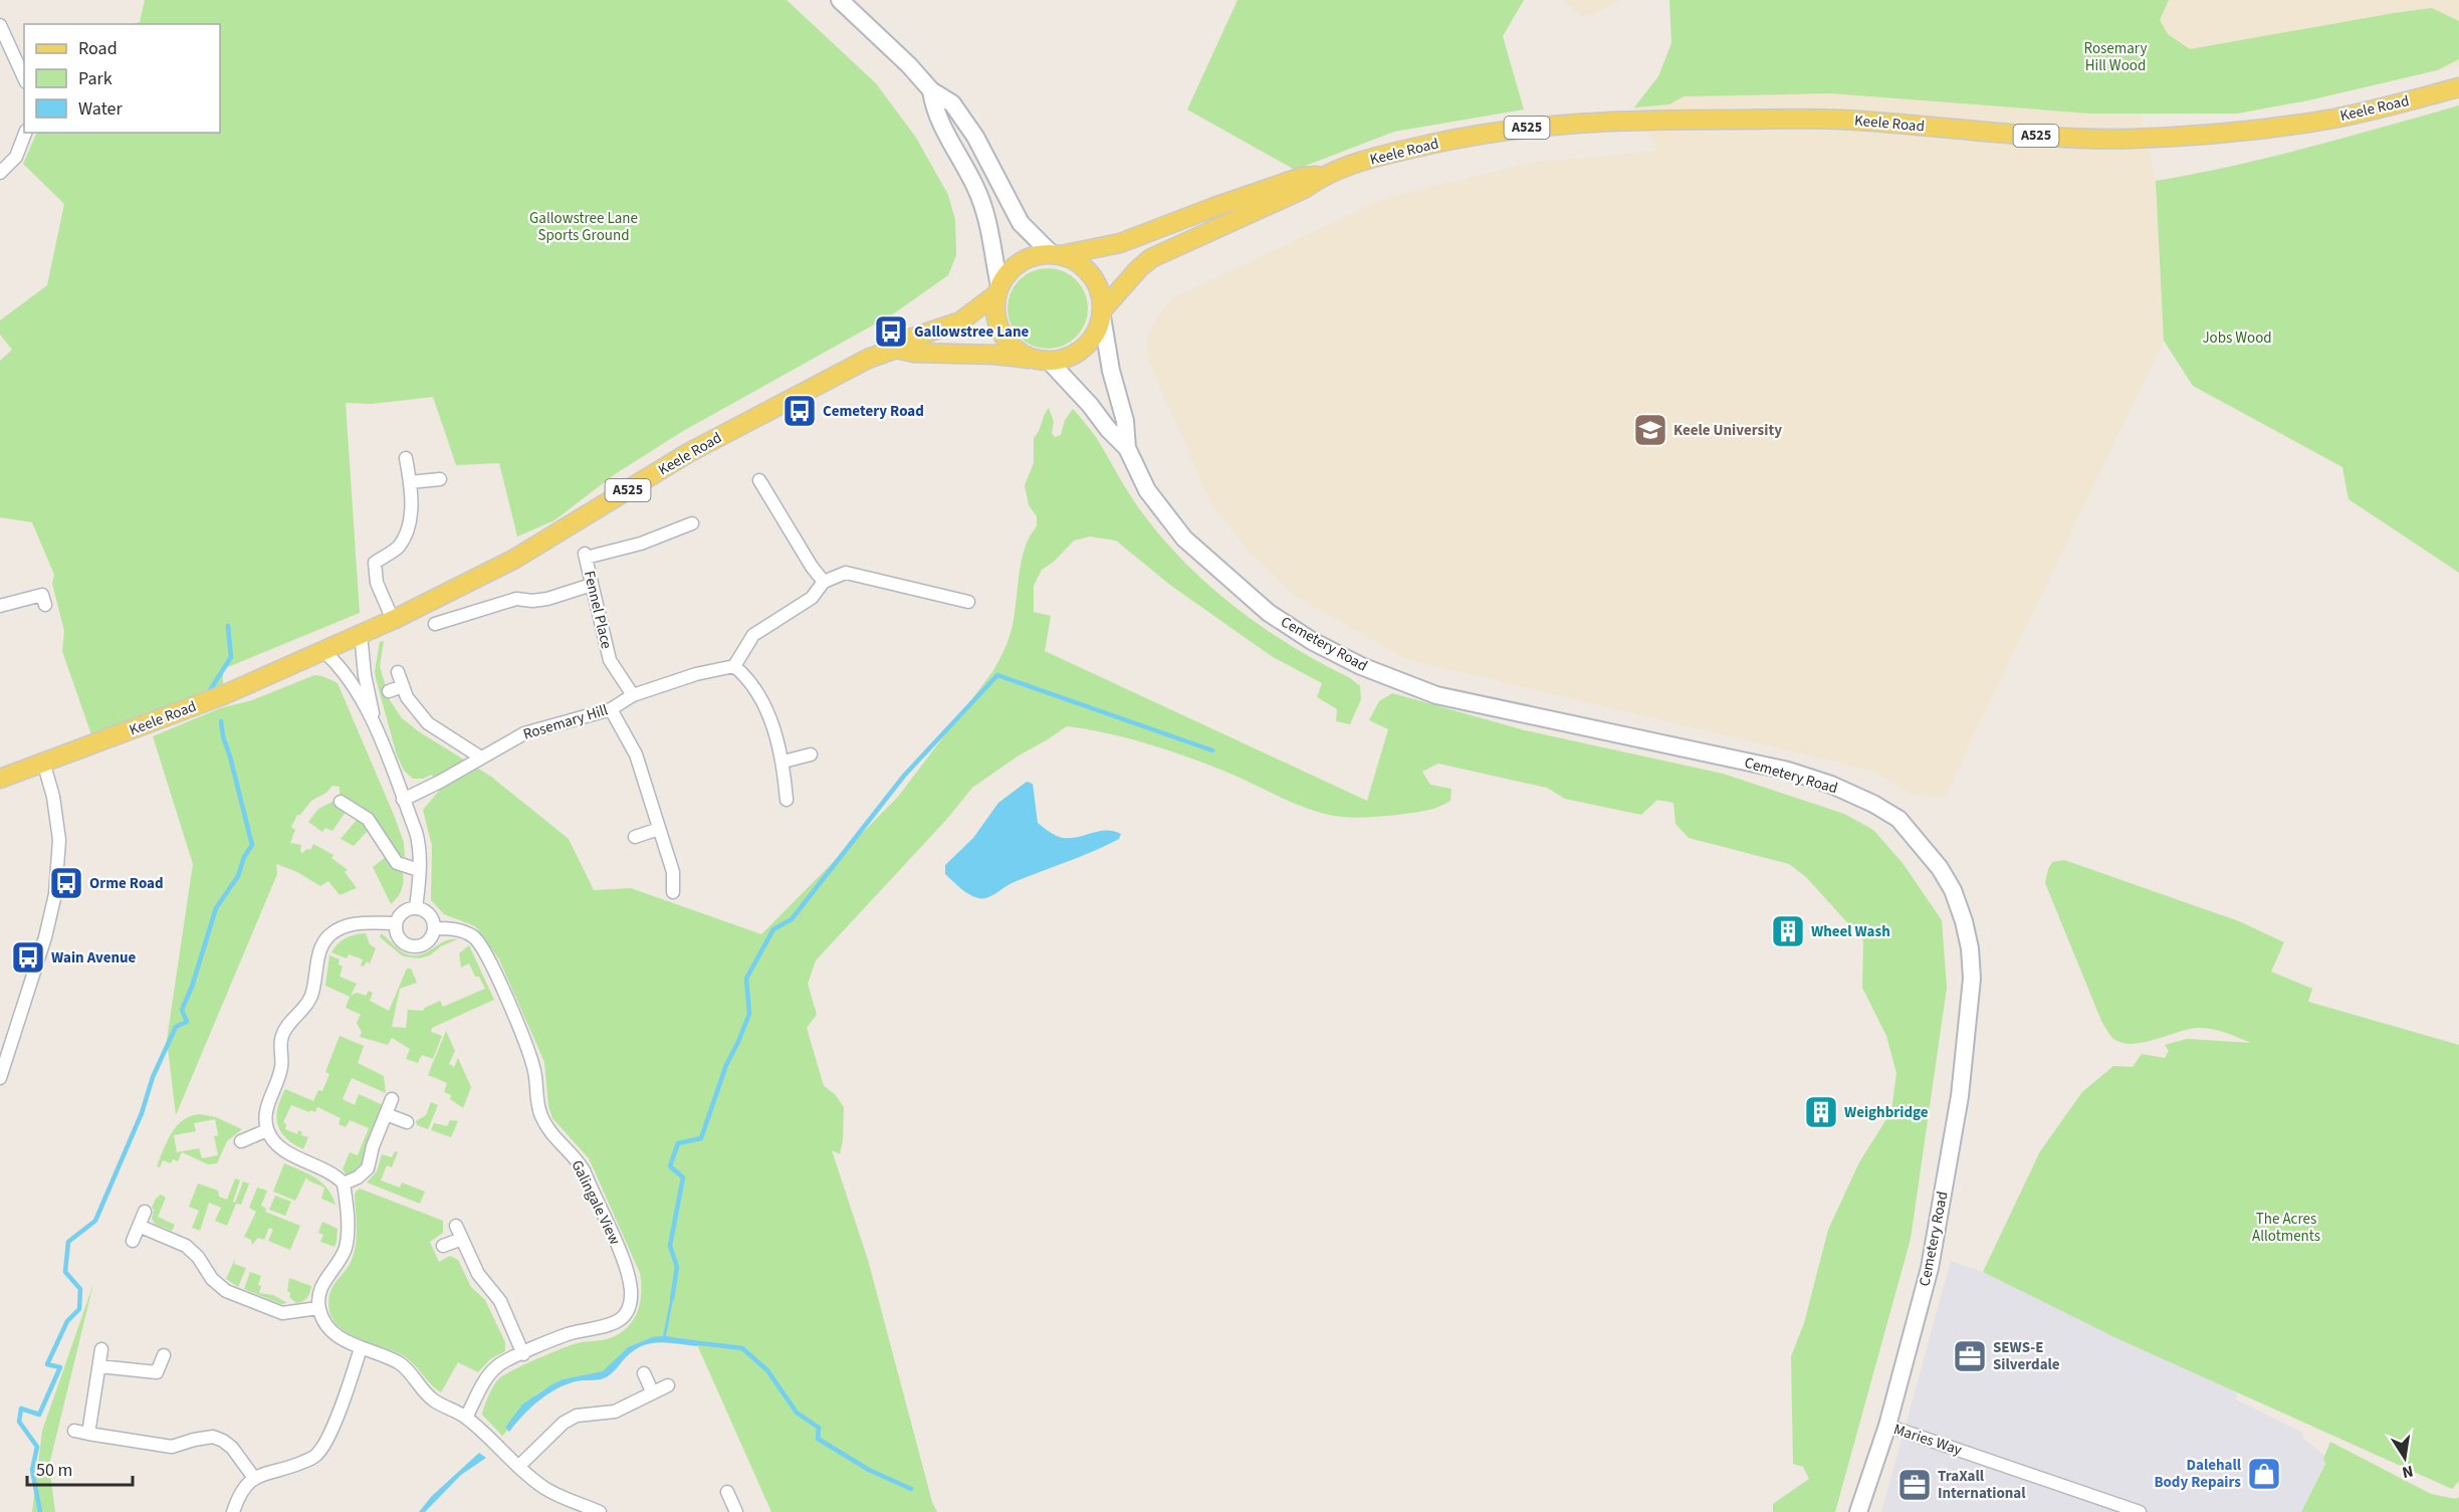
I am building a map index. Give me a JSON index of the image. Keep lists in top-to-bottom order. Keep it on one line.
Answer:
{"streets":{"main road":["Keele Road","A525"],"street":["Fennel Place","Cemetery Road","Rosemary Hill","Galingale View","Maries Way"]},"crossings":[["Keele Road","Cemetery Road"],["Fennel Place","Rosemary Hill"],["Cemetery Road","Maries Way"]],"parks":["Rosemary Hill Wood","Gallowstree Lane Sports Ground","Jobs Wood","The Acres Allotments"],"places":{"bus stop":["Gallowstree Lane","Cemetery Road","Orme Road","Wain Avenue"],"school or university":["Keele University"],"building":["Wheel Wash","Weighbridge"],"office":["SEWS-E Silverdale","TraXall International"],"shop":["Dalehall Body Repairs"]},"legend":["Road","Park","Water"],"scale_bar":"50 m","north":"bottom"}
